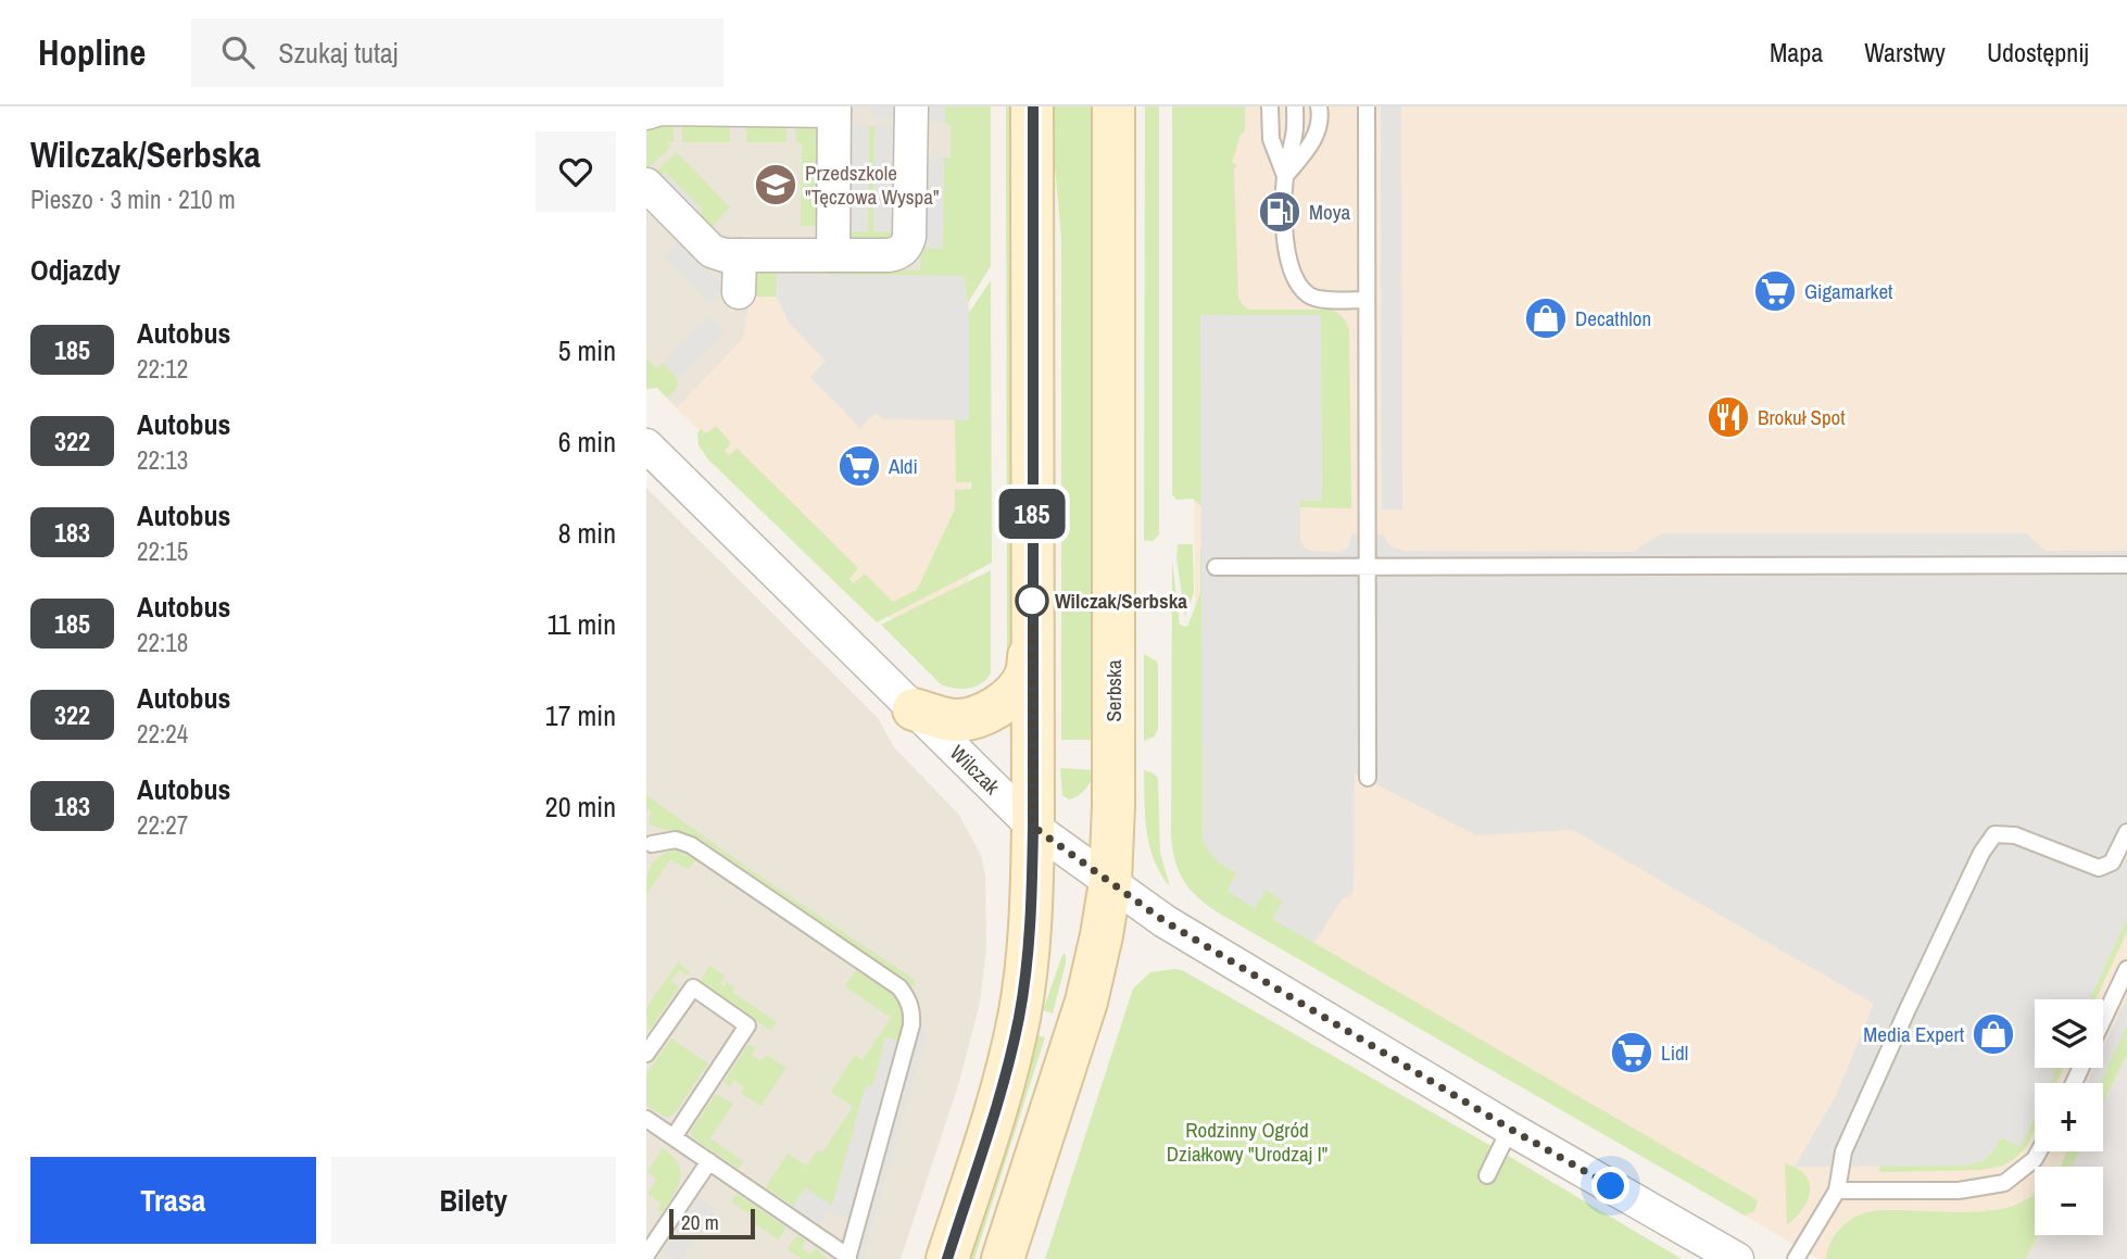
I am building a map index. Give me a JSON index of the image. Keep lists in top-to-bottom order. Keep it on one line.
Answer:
{"streets":{"street":["Serbska","Wilczak"]},"crossings":[["Serbska","Wilczak"]],"parks":["Rodzinny Ogród Działkowy \"Urodzaj I\""],"places":{"school or university":["Przedszkole \"Tęczowa Wyspa\""],"fuel station":["Moya"],"supermarket":["Gigamarket","Aldi","Lidl"],"shop":["Decathlon","Media Expert"],"restaurant":["Brokuł Spot"],"other":["Wilczak/Serbska"]},"lines":["bus line 185"],"scale_bar":"20 m","page":{"header":"Hopline","search":"Szukaj tutaj","nav":["Mapa","Warstwy","Udostępnij"],"heading":[["Wilczak/Serbska","Pieszo · 3 min · 210 m"],"Odjazdy"],"on_map":"185","list":[{"mark":"185","name":"Autobus","note":"22:12","value":"5 min"},{"mark":"322","name":"Autobus","note":"22:13","value":"6 min"},{"mark":"183","name":"Autobus","note":"22:15","value":"8 min"},{"mark":"185","name":"Autobus","note":"22:18","value":"11 min"},{"mark":"322","name":"Autobus","note":"22:24","value":"17 min"},{"mark":"183","name":"Autobus","note":"22:27","value":"20 min"}],"map_buttons":["+","−"],"buttons":["Trasa","Bilety"],"scale":"20 m"}}
